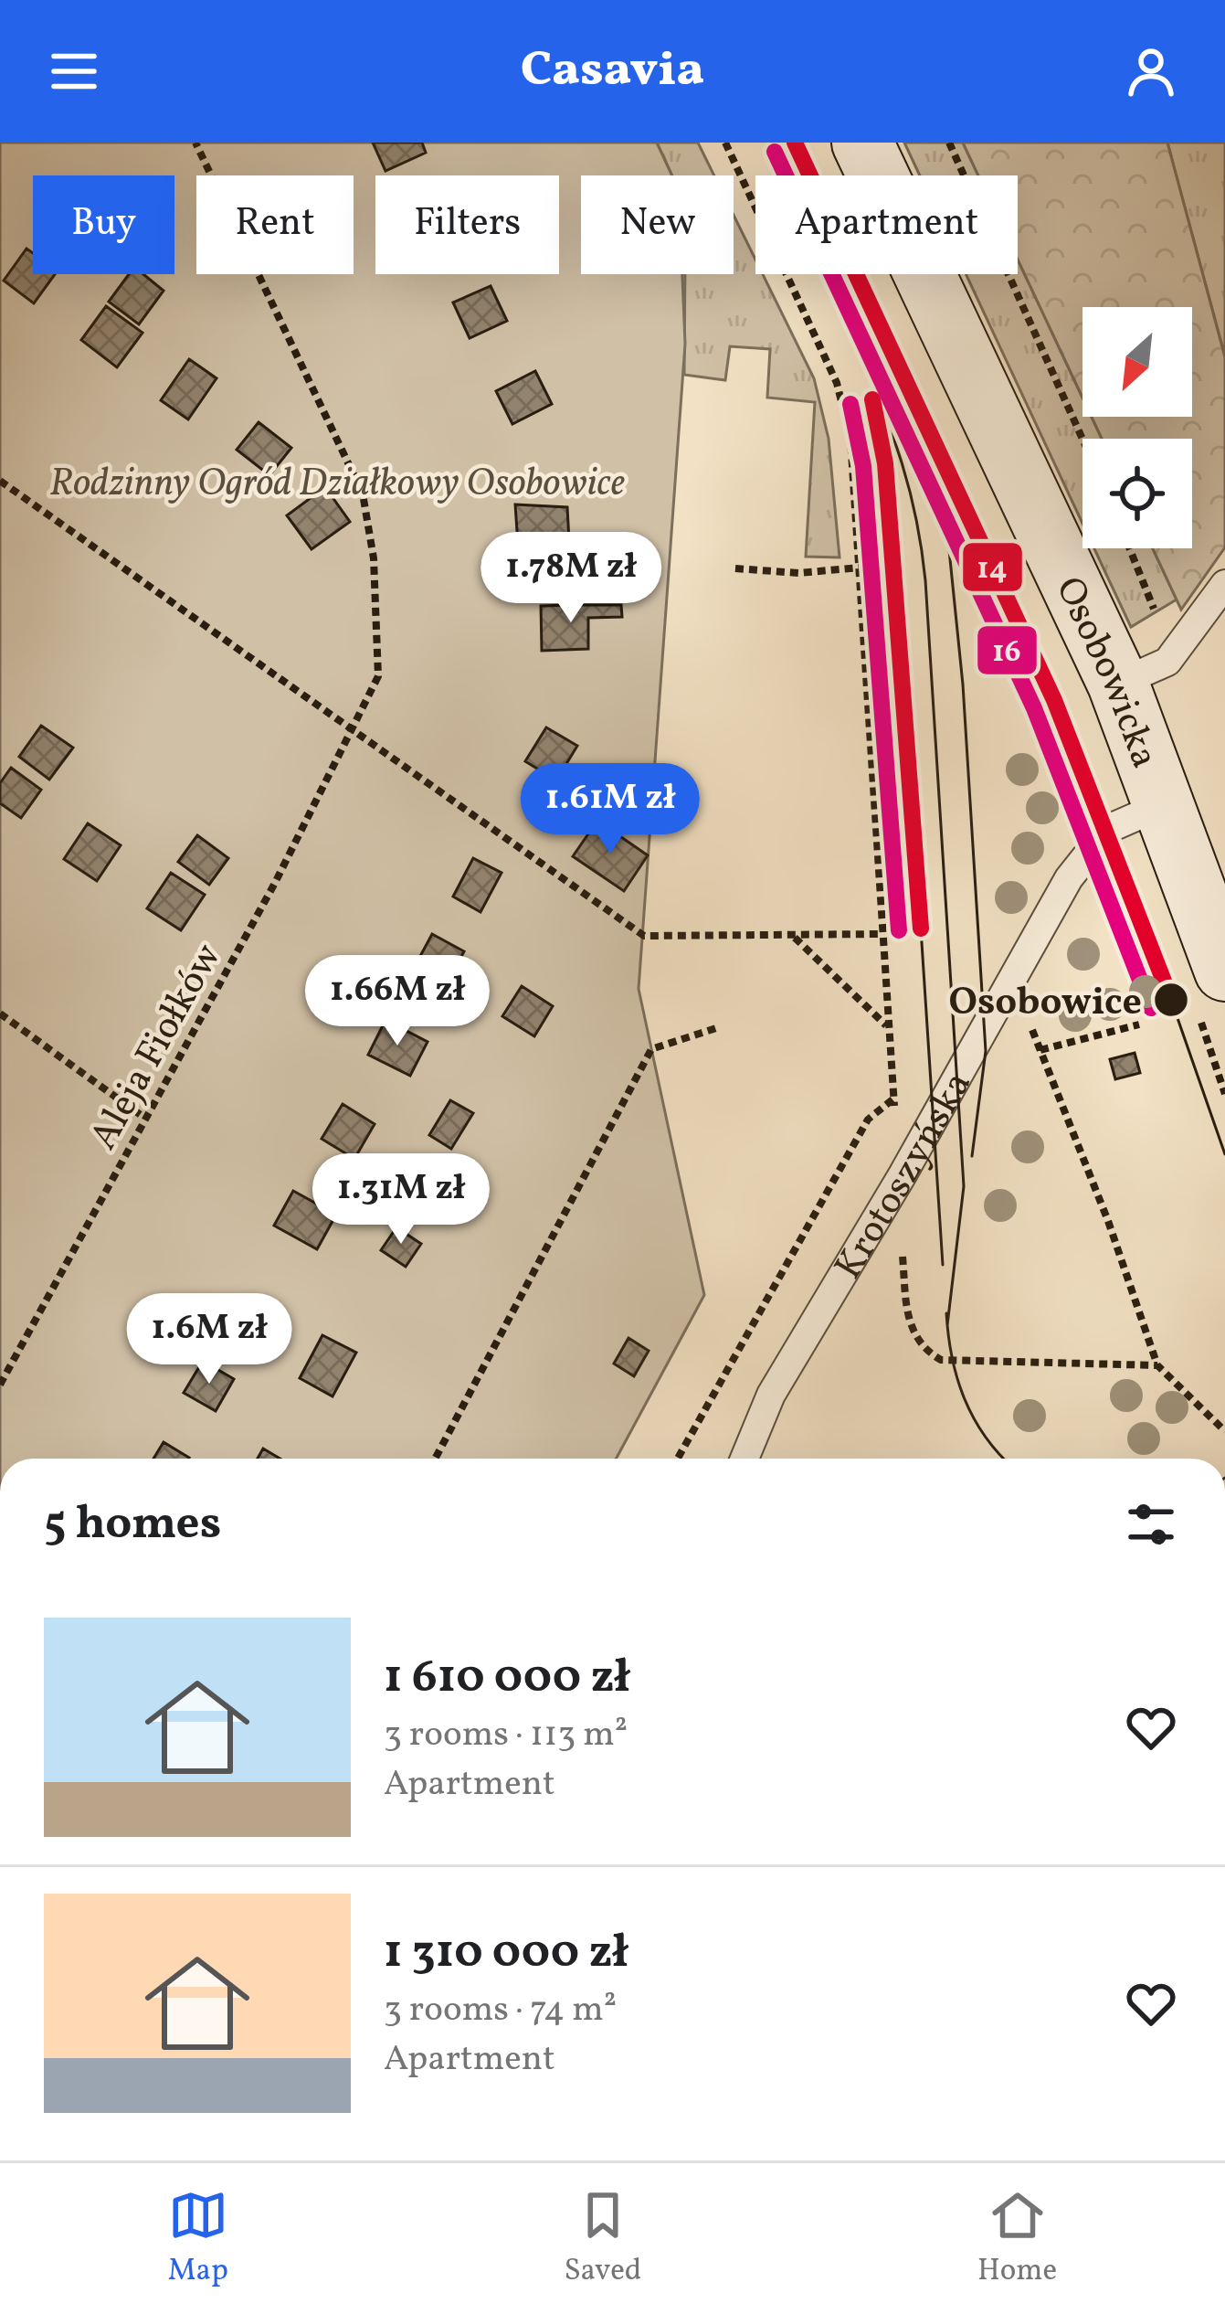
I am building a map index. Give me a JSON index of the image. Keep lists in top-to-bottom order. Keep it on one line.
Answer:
{"streets":{"street":["Osobowicka"],"lane":["Krotoszyńska"],"path":["Aleja Fiołków"]},"crossings":[["Osobowicka","Krotoszyńska"]],"parks":["Rodzinny Ogród Działkowy Osobowice"],"places":["Osobowice"],"lines":["transit line 14","transit line 16"],"north":"bottom left","page":{"header":"Casavia","chip":["Buy","Rent","Filters","New","Apartment"],"price":["1.78M zł","1.61M zł","1.66M zł","1.31M zł","1.6M zł"],"heading":"5 homes","list":[{"name":"1 610 000 zł","note":"3 rooms · 113 m² · Apartment"},{"name":"1 310 000 zł","note":"3 rooms · 74 m² · Apartment"}],"tabs":["Map","Saved","Home"]}}
